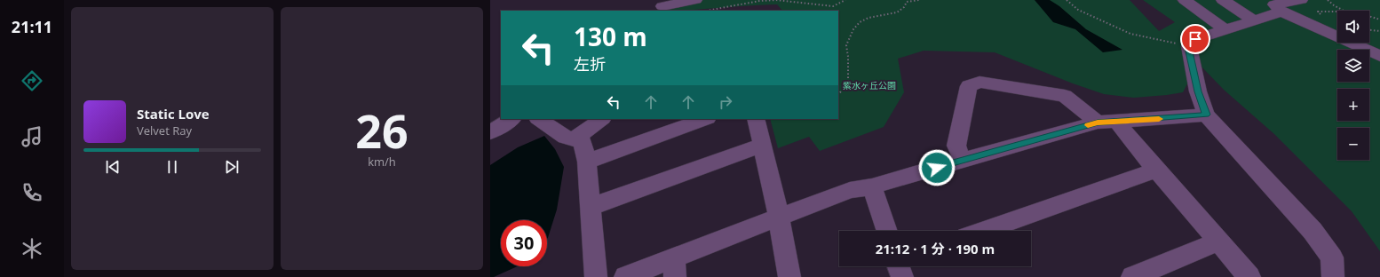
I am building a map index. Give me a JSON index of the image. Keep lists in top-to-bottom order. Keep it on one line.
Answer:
{"parks":["紫水ヶ丘公園"],"page":{"tabs":"21:11","tile":["26","km/h"],"map_buttons":["+","−"],"turn":["130 m","左折"],"song":["Static Love","Velvet Ray"],"limit":"30","trip":"21:12 · 1 分 · 190 m"}}
